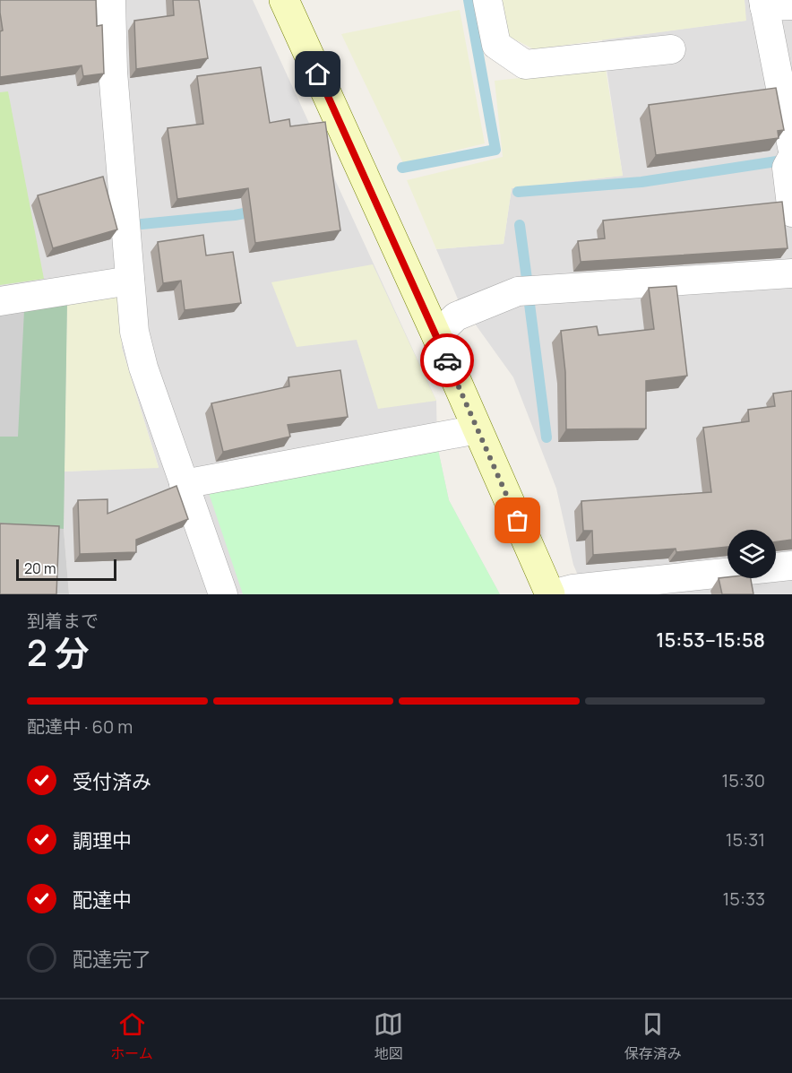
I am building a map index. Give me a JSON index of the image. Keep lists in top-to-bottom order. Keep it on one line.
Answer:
{"scale_bar":"20 m","page":{"scale":"20 m","heading":["2 分","到着まで","15:53–15:58"],"bar":"配達中 · 60 m","list":[["受付済み","15:30"],["調理中","15:31"],["配達中","15:33"],"配達完了"],"tabs":["ホーム","地図","保存済み"]}}
